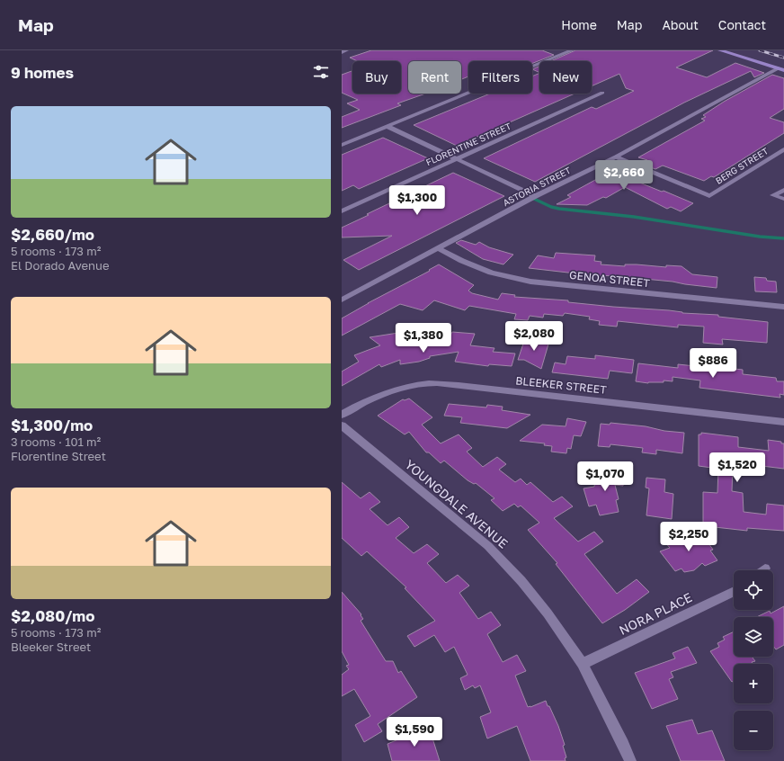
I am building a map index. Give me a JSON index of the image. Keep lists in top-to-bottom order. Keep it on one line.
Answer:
{"streets":{"street":["FLORENTINE STREET","BERG STREET","ASTORIA STREET","GENOA STREET","BLEEKER STREET","YOUNGDALE AVENUE","NORA PLACE"]},"crossings":[["BERG STREET","ASTORIA STREET"],["ASTORIA STREET","GENOA STREET"],["YOUNGDALE AVENUE","NORA PLACE"]],"page":{"header":"Map","nav":["Home","Map","About","Contact"],"heading":"9 homes","chip":["Buy","Rent","Filters","New"],"list":[{"name":"$2,660/mo","note":"5 rooms · 173 m² · El Dorado Avenue"},{"name":"$1,300/mo","note":"3 rooms · 101 m² · Florentine Street"},{"name":"$2,080/mo","note":"5 rooms · 173 m² · Bleeker Street"}],"price":["$2,660","$1,300","$2,080","$1,380","$886","$1,520","$1,070","$2,250","$1,590"],"map_buttons":["+","−"]}}
